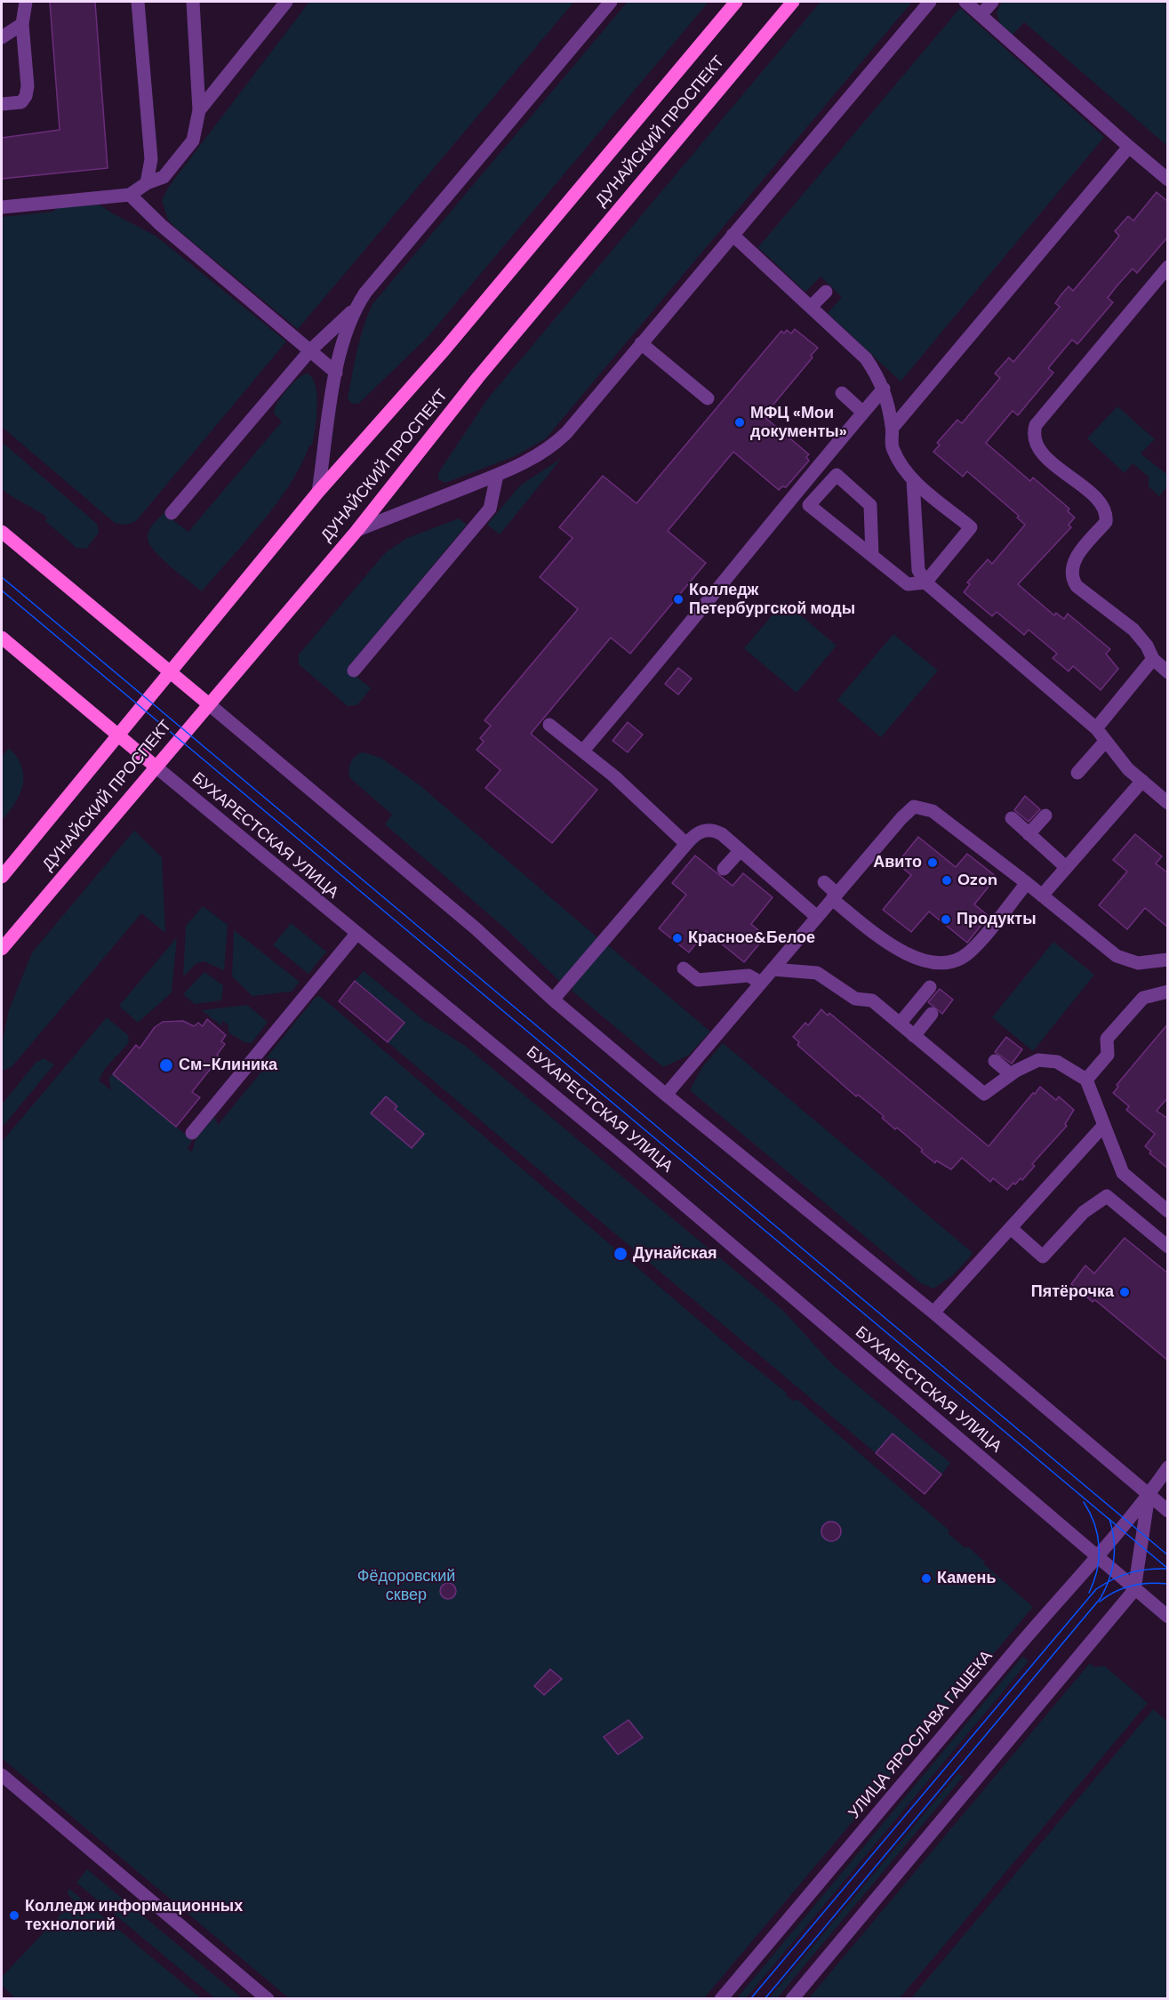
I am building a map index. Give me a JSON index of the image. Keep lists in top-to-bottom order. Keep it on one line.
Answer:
{"streets":{"main road":["ДУНАЙСКИЙ ПРОСПЕКТ","БУХАРЕСТСКАЯ УЛИЦА"],"street":["УЛИЦА ЯРОСЛАВА ГАШЕКА"]},"crossings":[["ДУНАЙСКИЙ ПРОСПЕКТ","БУХАРЕСТСКАЯ УЛИЦА"],["БУХАРЕСТСКАЯ УЛИЦА","УЛИЦА ЯРОСЛАВА ГАШЕКА"]],"parks":["Фёдоровский сквер"],"places":["МФЦ «Мои документы»","Колледж Петербургской моды","Авито","Ozon","Продукты","Красное&Белое","См-Клиника","Дунайская","Пятёрочка","Камень","Колледж информационных технологий"]}
